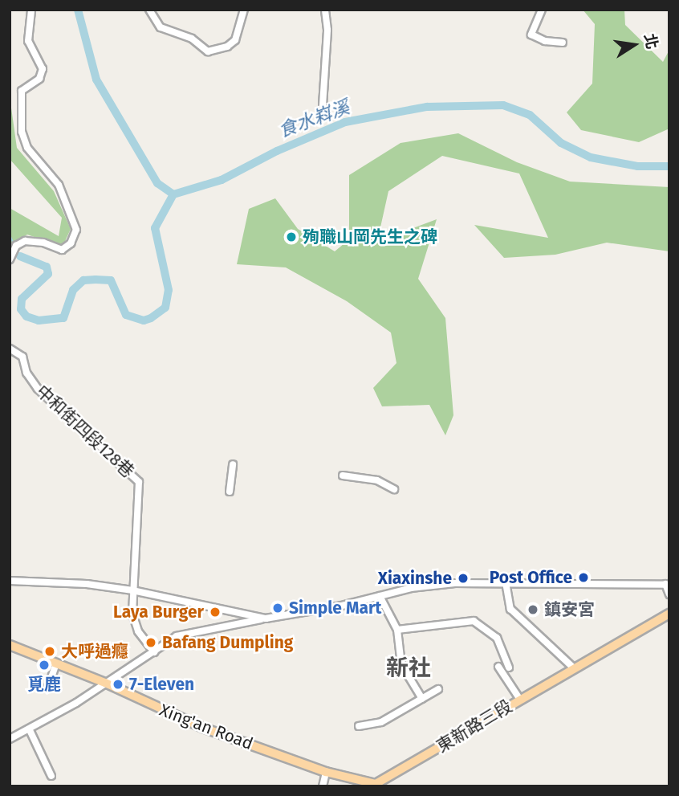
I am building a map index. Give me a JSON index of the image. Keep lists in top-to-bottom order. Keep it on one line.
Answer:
{"streets":{"main road":["東新路三段","Xing'an Road"],"street":["中和街四段128巷"]},"crossings":[["東新路三段","Xing'an Road"]],"districts":["新社"],"water":["食水嵙溪"],"places":["殉職山岡先生之碑","Post Office","Xiaxinshe","Simple Mart","鎮安宮","Laya Burger","Bafang Dumpling","大呼過癮","覓鹿","7-Eleven"],"north":"right"}
